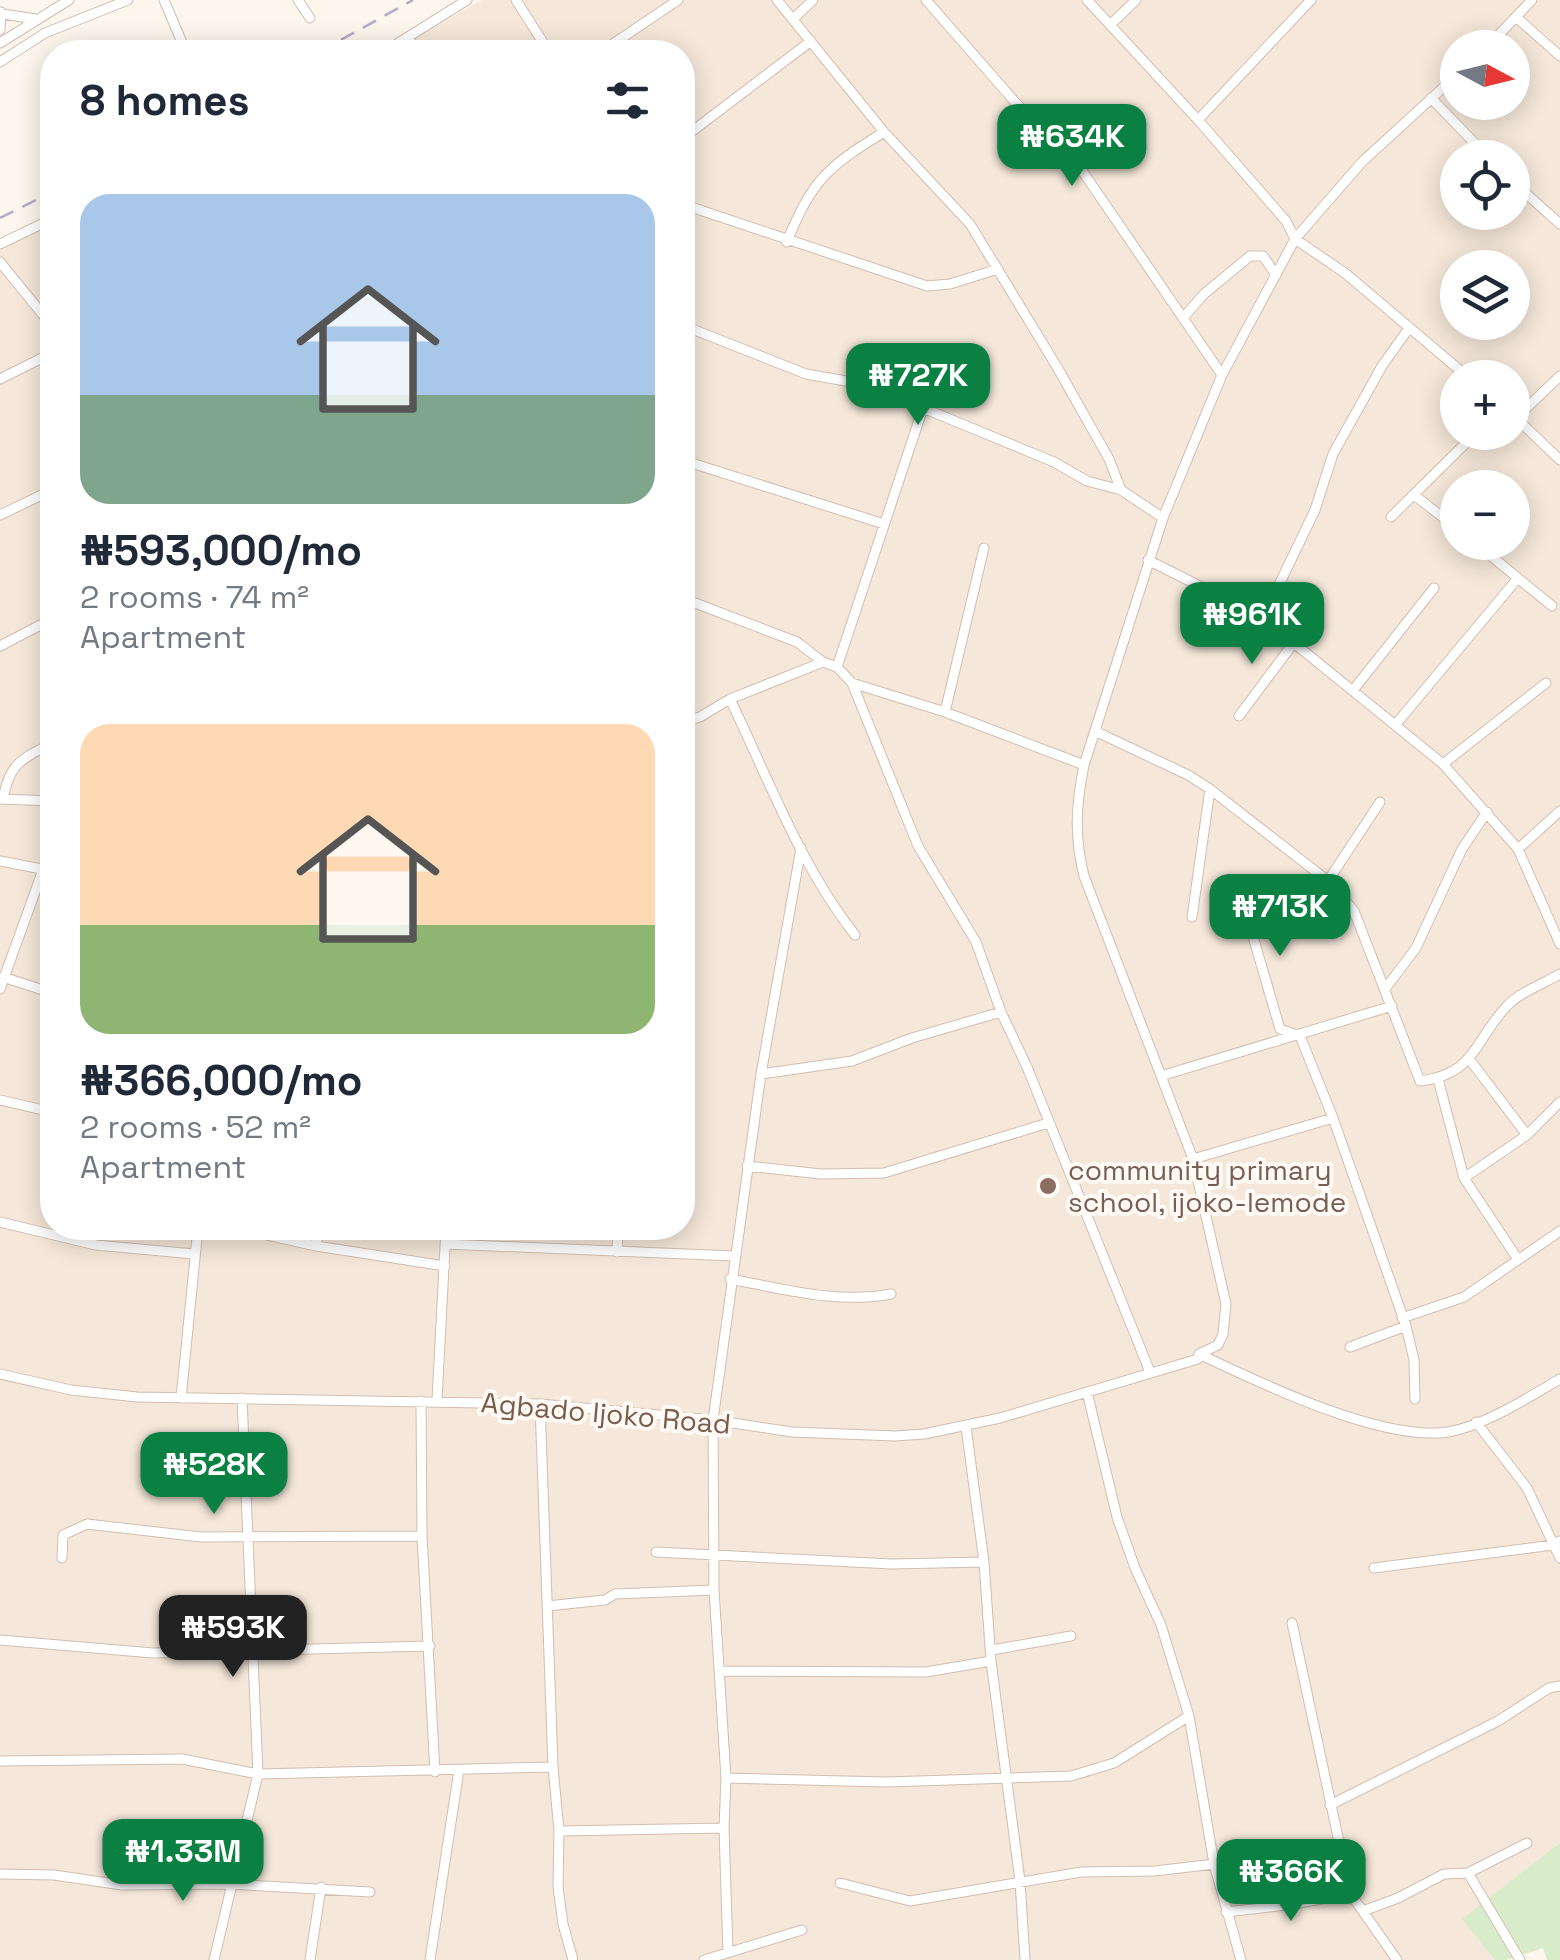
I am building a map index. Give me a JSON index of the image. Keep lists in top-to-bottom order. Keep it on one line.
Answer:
{"streets":{"street":["Agbado Ijoko Road"]},"places":["community primary school, ijoko-lemode"],"north":"right","page":{"map_buttons":["+","−"],"heading":"8 homes","price":["₦634K","₦727K","₦961K","₦713K","₦528K","₦593K","₦1.33M","₦366K"],"list":[{"name":"₦593,000/mo","note":"2 rooms · 74 m² · Apartment"},{"name":"₦366,000/mo","note":"2 rooms · 52 m² · Apartment"}]}}
